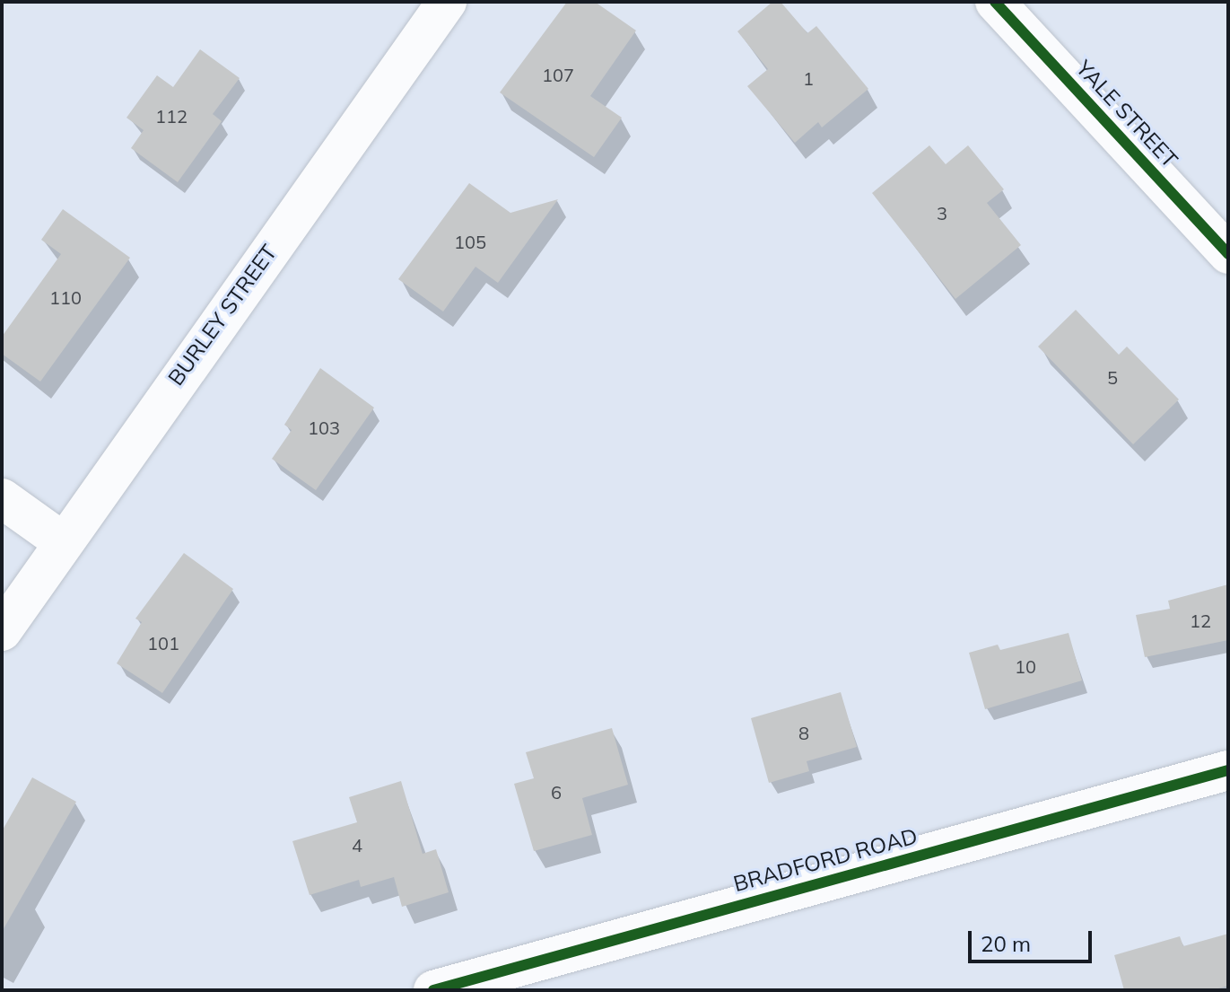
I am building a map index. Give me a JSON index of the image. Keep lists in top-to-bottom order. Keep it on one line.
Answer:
{"streets":{"street":["YALE STREET","BURLEY STREET","BRADFORD ROAD"]},"house_numbers":["107","1","112","3","105","110","5","103","12","101","10","8","6","4"],"scale_bar":"20 m"}
